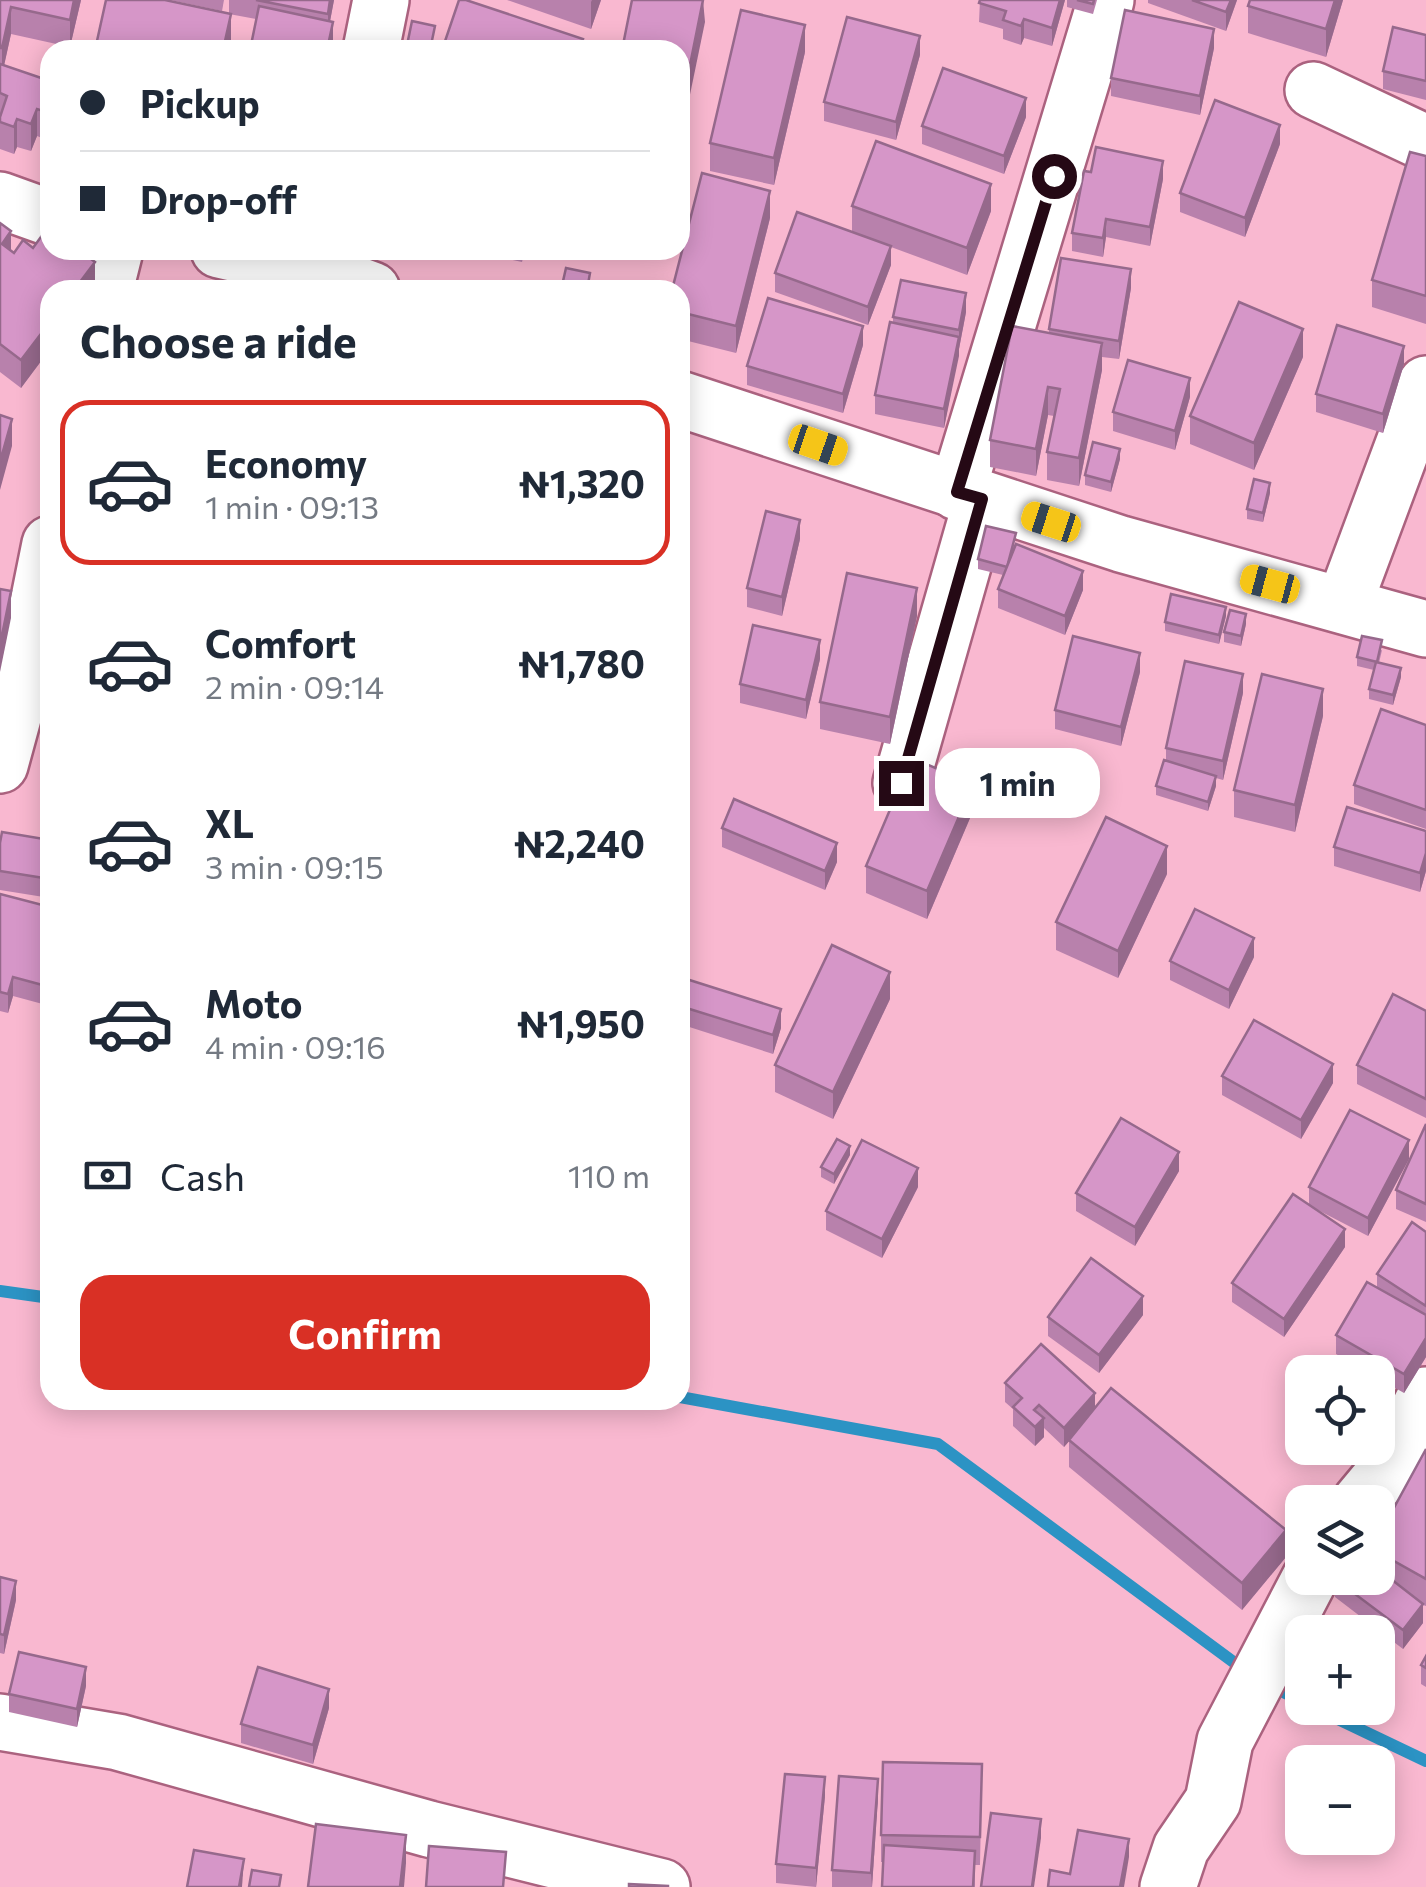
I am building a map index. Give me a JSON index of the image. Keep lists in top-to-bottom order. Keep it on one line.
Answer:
{"page":{"banner":["Pickup","Drop-off"],"heading":"Choose a ride","list":[{"name":"Economy","note":"1 min · 09:13","value":"₦1,320"},{"name":"Comfort","note":"2 min · 09:14","value":"₦1,780"},{"name":"XL","note":"3 min · 09:15","value":"₦2,240"},{"name":"Moto","note":"4 min · 09:16","value":"₦1,950"}],"bubble":"1 min","pay":["Cash","110 m"],"buttons":"Confirm","map_buttons":["+","−"]}}
